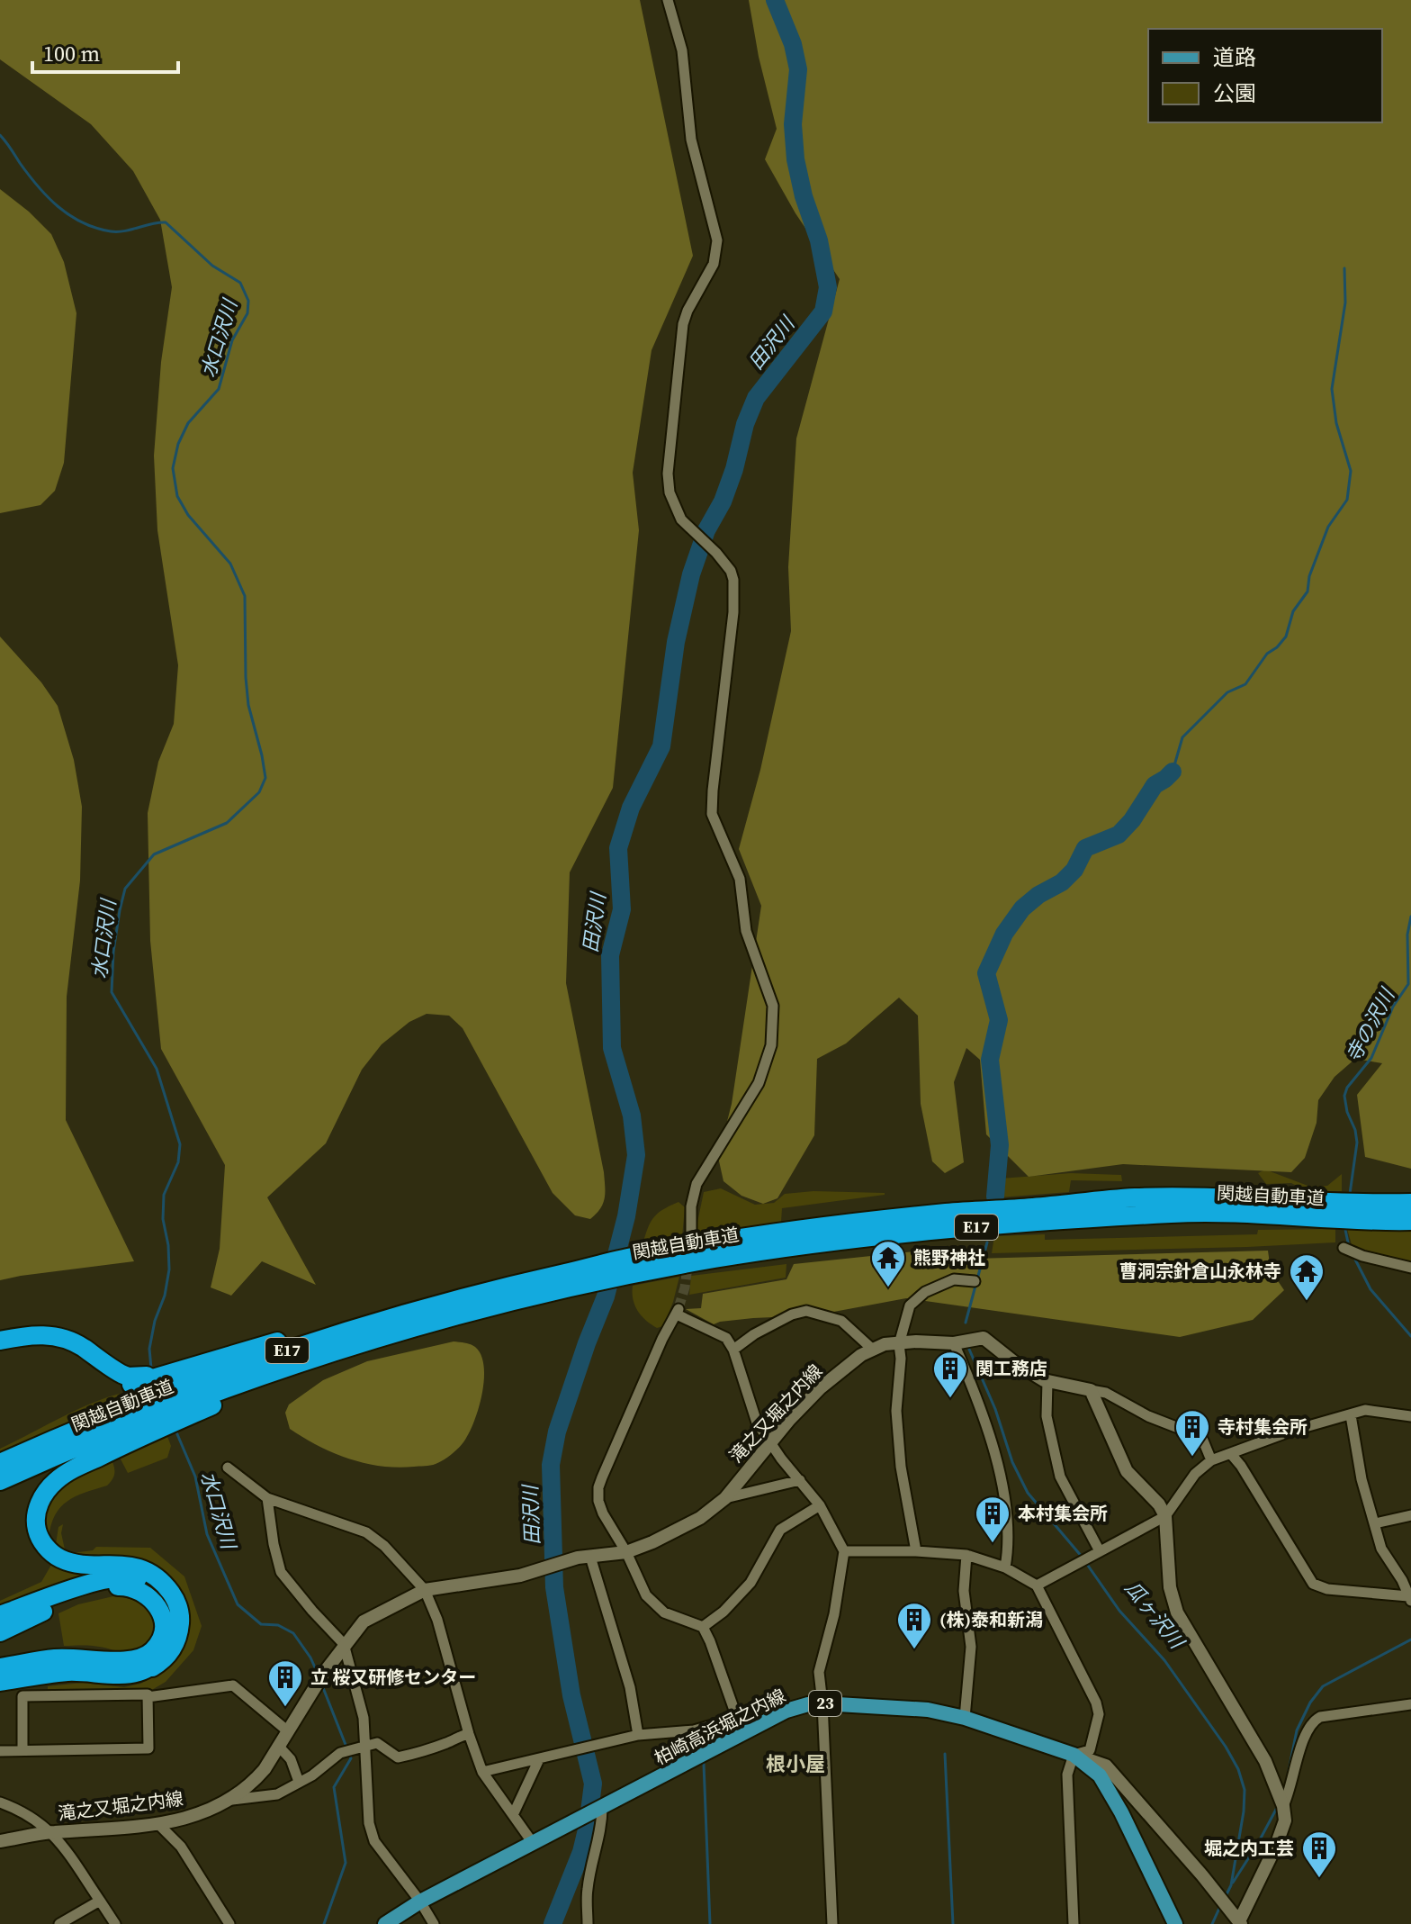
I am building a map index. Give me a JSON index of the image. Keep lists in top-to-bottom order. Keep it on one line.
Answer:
{"streets":{"highway":["関越自動車道","E17"],"main road":["滝之又堀之内線","23","柏崎高浜堀之内線"]},"districts":["根小屋"],"water":["水口沢川","田沢川","寺の沢川","瓜ヶ沢川"],"places":{"temple":["熊野神社","曹洞宗針倉山永林寺"],"building":["関工務店","寺村集会所","本村集会所","(株)泰和新潟","立 桜又研修センター","堀之内工芸"]},"legend":["道路","公園"],"scale_bar":"100 m"}
